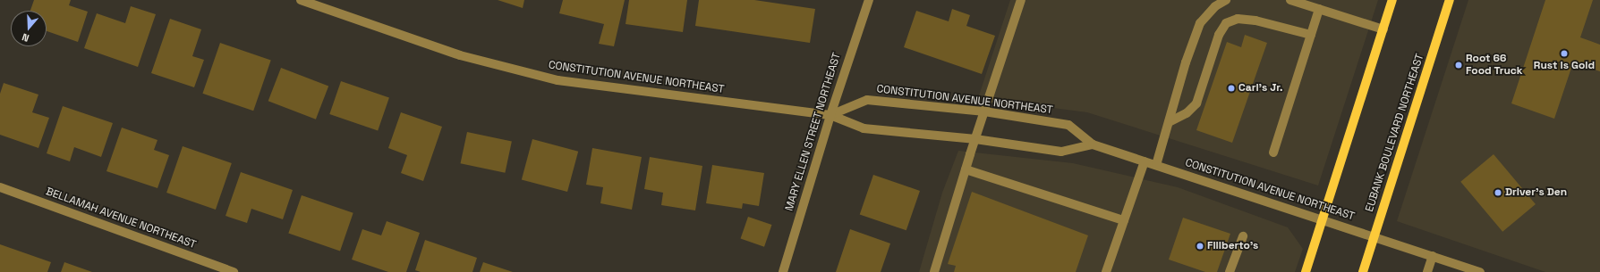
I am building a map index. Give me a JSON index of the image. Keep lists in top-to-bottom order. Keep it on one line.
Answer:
{"streets":{"main road":["EUBANK BOULEVARD NORTHEAST"],"street":["CONSTITUTION AVENUE NORTHEAST","MARY ELLEN STREET NORTHEAST","BELLAMAH AVENUE NORTHEAST"]},"crossings":[["CONSTITUTION AVENUE NORTHEAST","MARY ELLEN STREET NORTHEAST"],["CONSTITUTION AVENUE NORTHEAST","EUBANK BOULEVARD NORTHEAST"]],"places":["Rust is Gold","Root 66 Food Truck","Carl's Jr.","Driver's Den","Filiberto's"],"north":"bottom"}
